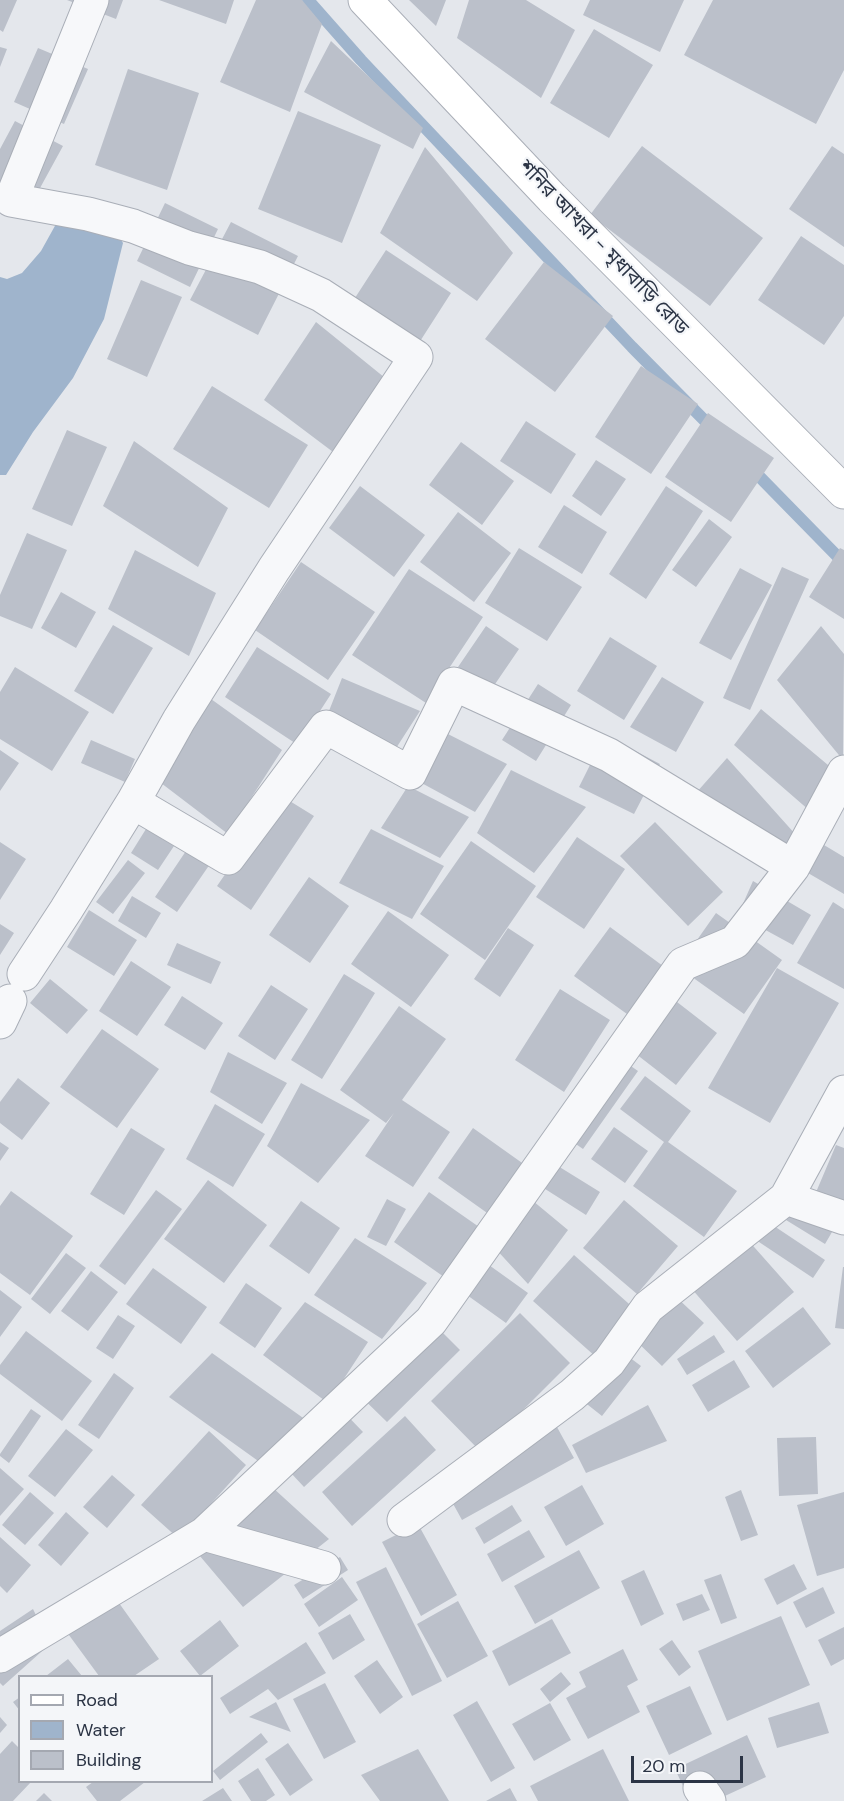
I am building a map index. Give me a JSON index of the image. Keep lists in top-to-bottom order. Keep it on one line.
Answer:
{"streets":{"main road":["শনির আখরা - মৃধাবাড়ি রোড"]},"legend":["Road","Water","Building"],"scale_bar":"20 m"}
